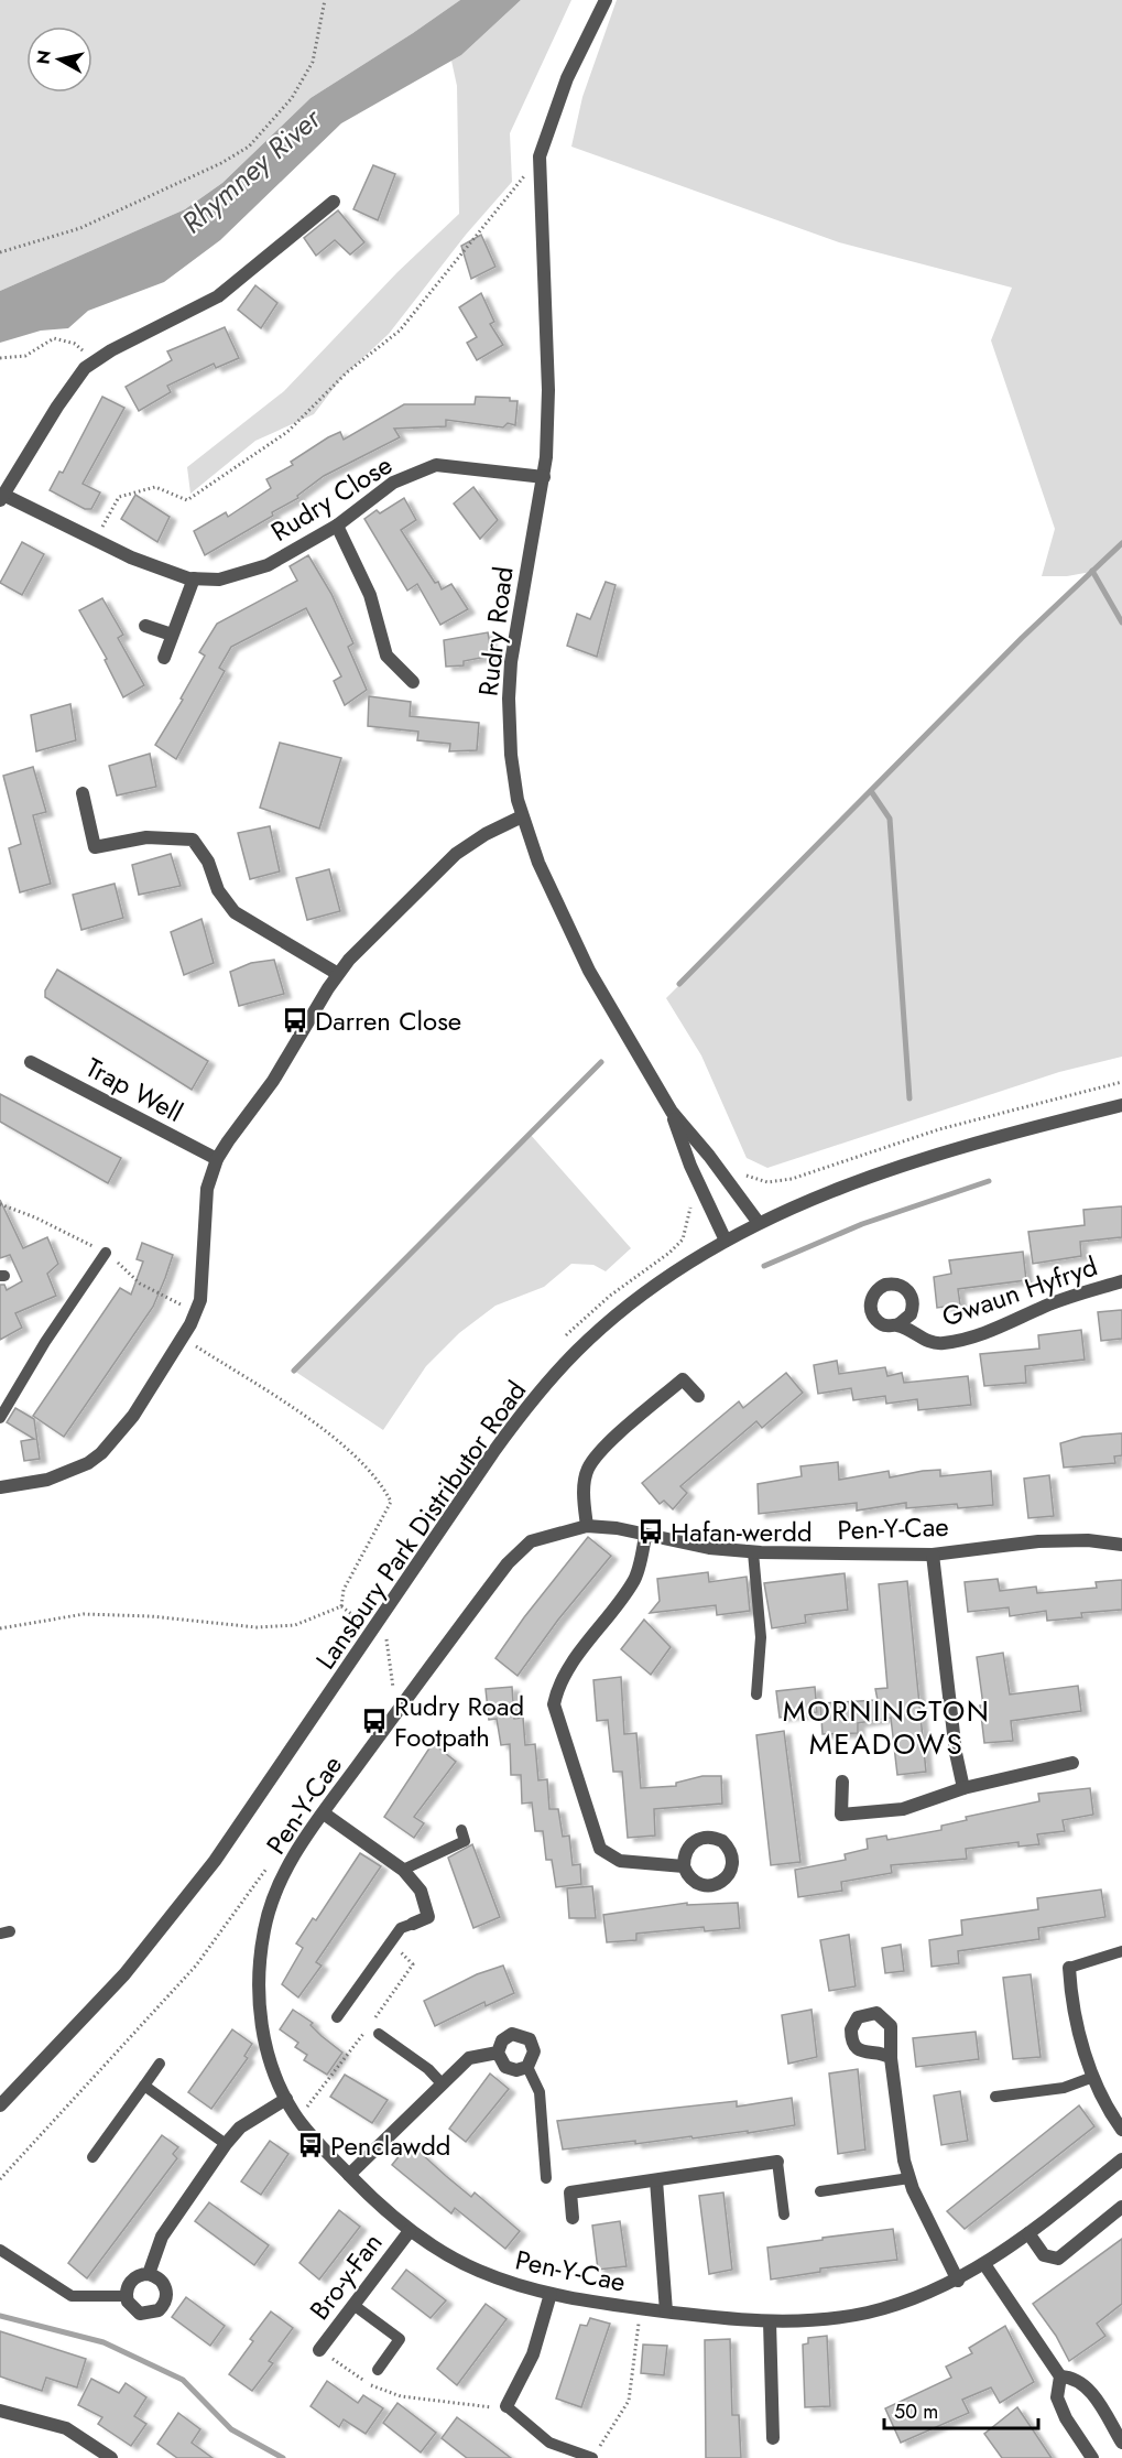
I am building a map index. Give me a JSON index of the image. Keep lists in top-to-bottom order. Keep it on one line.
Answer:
{"streets":{"street":["Rudry Close","Rudry Road","Trap Well","Gwaun Hyfryd","Lansbury Park Distributor Road","Pen-Y-Cae","Bro-y-Fan"]},"crossings":[["Rudry Close","Rudry Road"],["Pen-Y-Cae","Bro-y-Fan"]],"districts":["MORNINGTON MEADOWS"],"water":["Rhymney River"],"places":{"bus stop":["Darren Close","Hafan-werdd","Rudry Road Footpath","Penclawdd"]},"scale_bar":"50 m","north":"left"}
